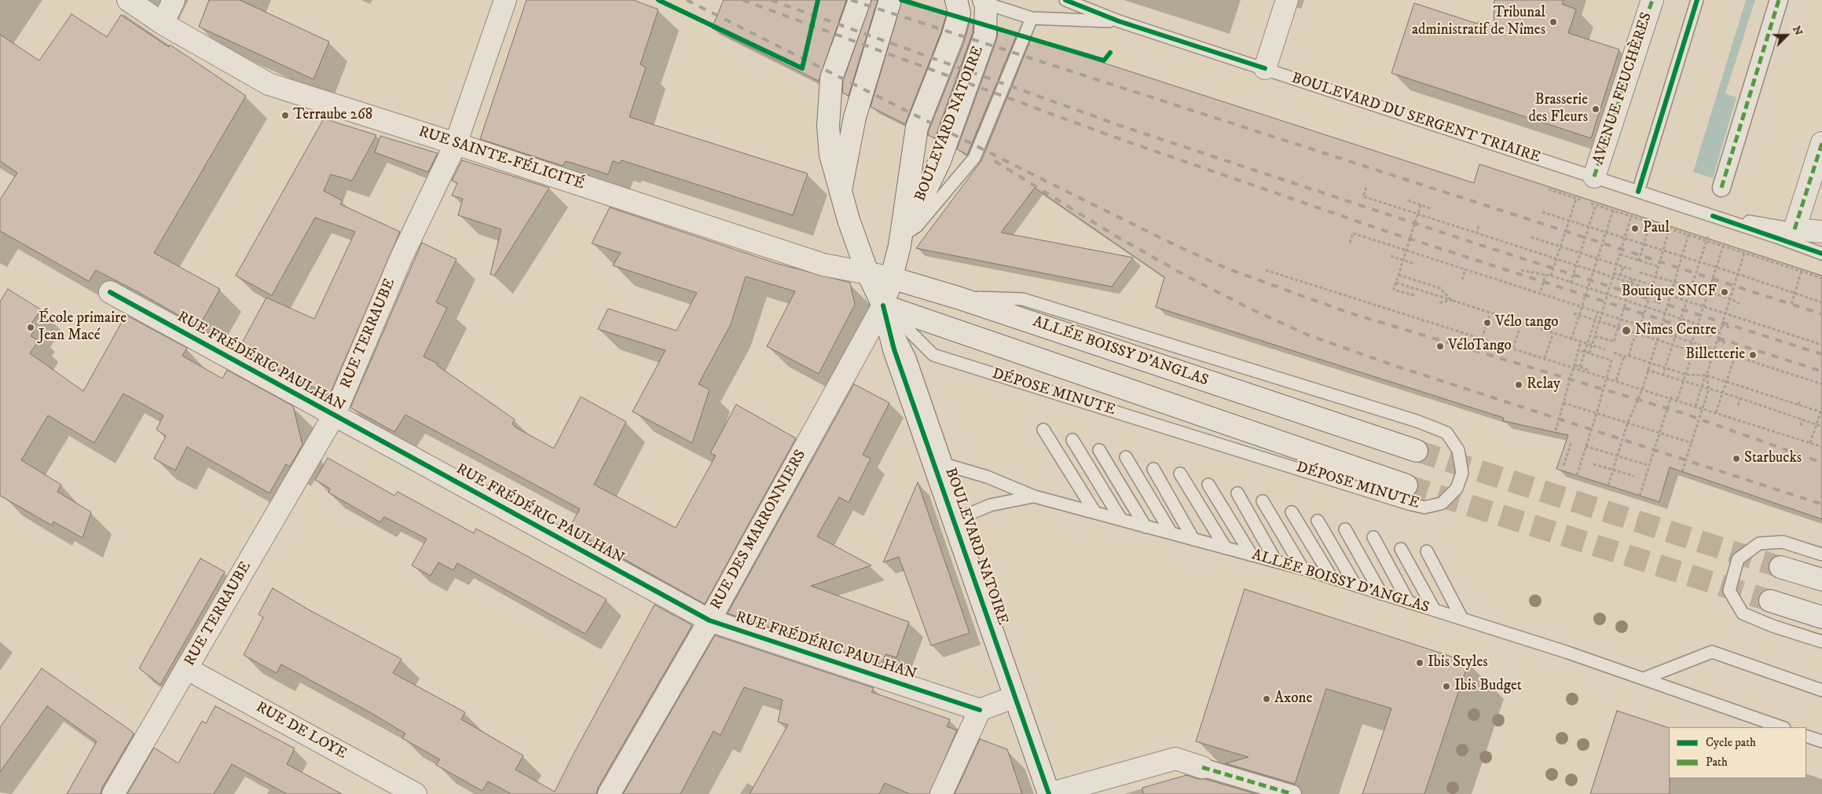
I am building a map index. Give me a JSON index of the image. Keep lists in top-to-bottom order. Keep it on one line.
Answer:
{"streets":{"street":["AVENUE FEUCHÈRES","BOULEVARD NATOIRE","RUE SAINTE-FÉLICITÉ","RUE TERRAUBE","ALLÉE BOISSY D'ANGLAS","RUE FRÉDÉRIC PAULHAN","RUE DES MARRONNIERS","RUE DE LOYE"],"lane":["BOULEVARD DU SERGENT TRIAIRE","DÉPOSE MINUTE"]},"crossings":[["AVENUE FEUCHÈRES","BOULEVARD DU SERGENT TRIAIRE"],["BOULEVARD DU SERGENT TRIAIRE","BOULEVARD NATOIRE"],["BOULEVARD NATOIRE","RUE SAINTE-FÉLICITÉ"],["BOULEVARD NATOIRE","ALLÉE BOISSY D'ANGLAS"],["BOULEVARD NATOIRE","DÉPOSE MINUTE"],["BOULEVARD NATOIRE","RUE DES MARRONNIERS"],["RUE SAINTE-FÉLICITÉ","RUE TERRAUBE"],["RUE SAINTE-FÉLICITÉ","ALLÉE BOISSY D'ANGLAS"],["RUE TERRAUBE","RUE FRÉDÉRIC PAULHAN"],["RUE TERRAUBE","RUE DE LOYE"],["ALLÉE BOISSY D'ANGLAS","DÉPOSE MINUTE"],["RUE FRÉDÉRIC PAULHAN","RUE DES MARRONNIERS"],["DÉPOSE MINUTE","RUE DES MARRONNIERS"]],"places":["Tribunal administratif de Nîmes","Brasserie des Fleurs","Terraube 268","Paul","Boutique SNCF","Vélo tango","École primaire Jean Macé","Nîmes Centre","VéloTango","Billetterie","Relay","Starbucks","Ibis Styles","Ibis Budget","Axone"],"legend":["Cycle path","Path"],"north":"top right"}
